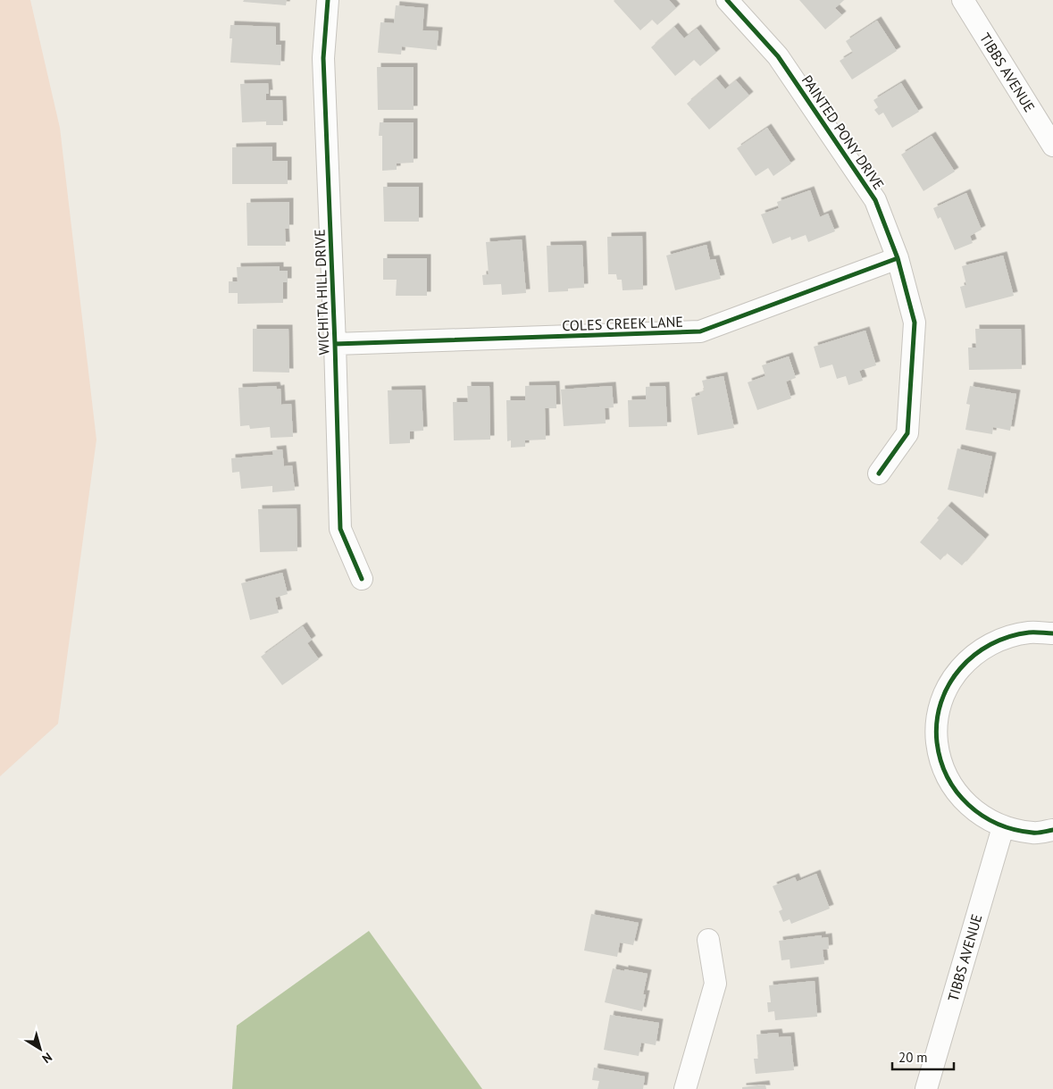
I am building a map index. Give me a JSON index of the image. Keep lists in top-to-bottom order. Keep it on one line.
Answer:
{"streets":{"street":["TIBBS AVENUE","PAINTED PONY DRIVE","WICHITA HILL DRIVE","COLES CREEK LANE"]},"crossings":[["PAINTED PONY DRIVE","COLES CREEK LANE"],["WICHITA HILL DRIVE","COLES CREEK LANE"]],"scale_bar":"20 m","north":"bottom right"}
